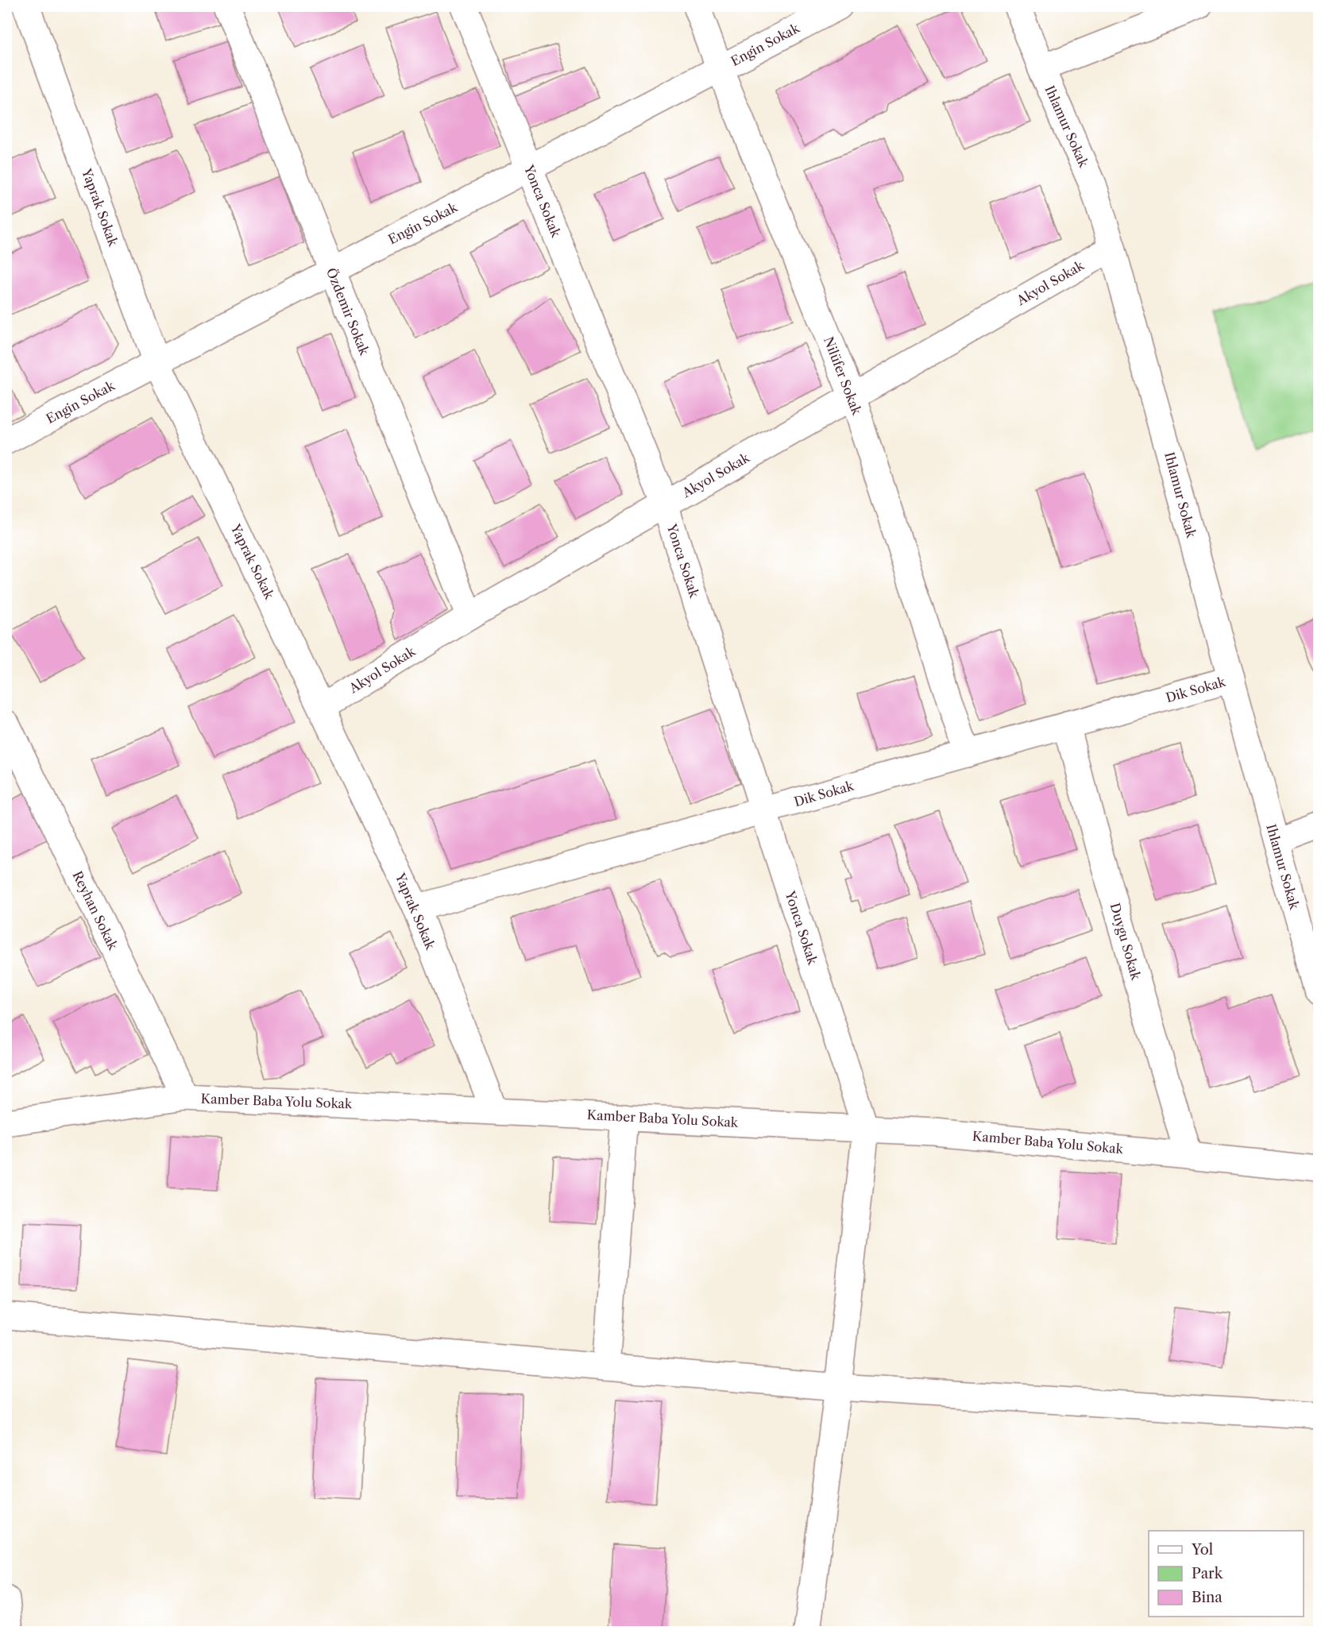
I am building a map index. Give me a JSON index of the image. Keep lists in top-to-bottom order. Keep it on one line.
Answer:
{"streets":{"street":["Engin Sokak","Ihlamur Sokak","Yonca Sokak","Yaprak Sokak","Akyol Sokak","Özdemir Sokak","Nilüfer Sokak","Dik Sokak","Reyhan Sokak","Duygu Sokak","Kamber Baba Yolu Sokak"]},"crossings":[["Engin Sokak","Yonca Sokak"],["Engin Sokak","Yaprak Sokak"],["Engin Sokak","Özdemir Sokak"],["Engin Sokak","Nilüfer Sokak"],["Ihlamur Sokak","Akyol Sokak"],["Ihlamur Sokak","Dik Sokak"],["Yonca Sokak","Akyol Sokak"],["Yonca Sokak","Dik Sokak"],["Yonca Sokak","Kamber Baba Yolu Sokak"],["Yaprak Sokak","Akyol Sokak"],["Yaprak Sokak","Dik Sokak"],["Yaprak Sokak","Kamber Baba Yolu Sokak"],["Akyol Sokak","Özdemir Sokak"],["Akyol Sokak","Nilüfer Sokak"],["Nilüfer Sokak","Dik Sokak"],["Dik Sokak","Duygu Sokak"],["Reyhan Sokak","Kamber Baba Yolu Sokak"],["Duygu Sokak","Kamber Baba Yolu Sokak"]],"legend":["Yol","Park","Bina"]}
